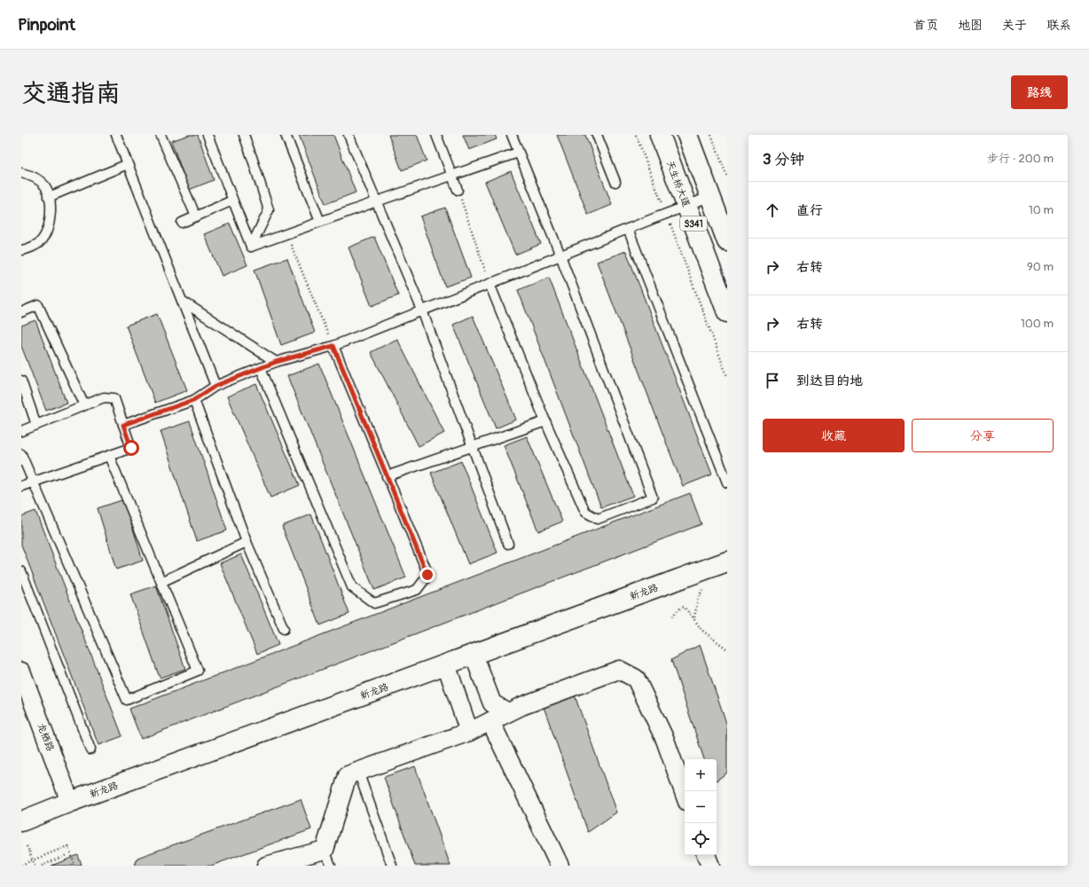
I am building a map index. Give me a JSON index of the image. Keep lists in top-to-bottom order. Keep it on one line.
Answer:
{"streets":{"street":["天生桥大道","S341","新龙路","龙栖路"]},"crossings":[["新龙路","龙栖路"]],"page":{"header":"Pinpoint","nav":["首页","地图","关于","联系"],"title":"交通指南","buttons":["路线",["收藏","分享"]],"heading":["3 分钟","步行 · 200 m"],"list":[["直行","10 m"],["右转","90 m"],["右转","100 m"],"到达目的地"],"map_buttons":["+","−"]}}
